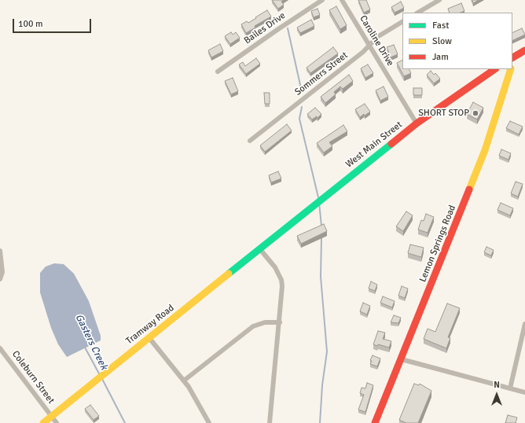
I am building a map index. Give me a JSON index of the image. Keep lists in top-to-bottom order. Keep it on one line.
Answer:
{"streets":{"main road":["West Main Street","Lemon Springs Road","Tramway Road"],"street":["Bailes Drive","Caroline Drive","Sommers Street","Coleburn Street"]},"crossings":[["Caroline Drive","Sommers Street"],["Caroline Drive","West Main Street"],["West Main Street","Tramway Road"],["Tramway Road","Coleburn Street"]],"water":["Gasters Creek"],"places":["SHORT STOP"],"legend":["Fast","Slow","Jam"],"scale_bar":"100 m","north":"top"}
